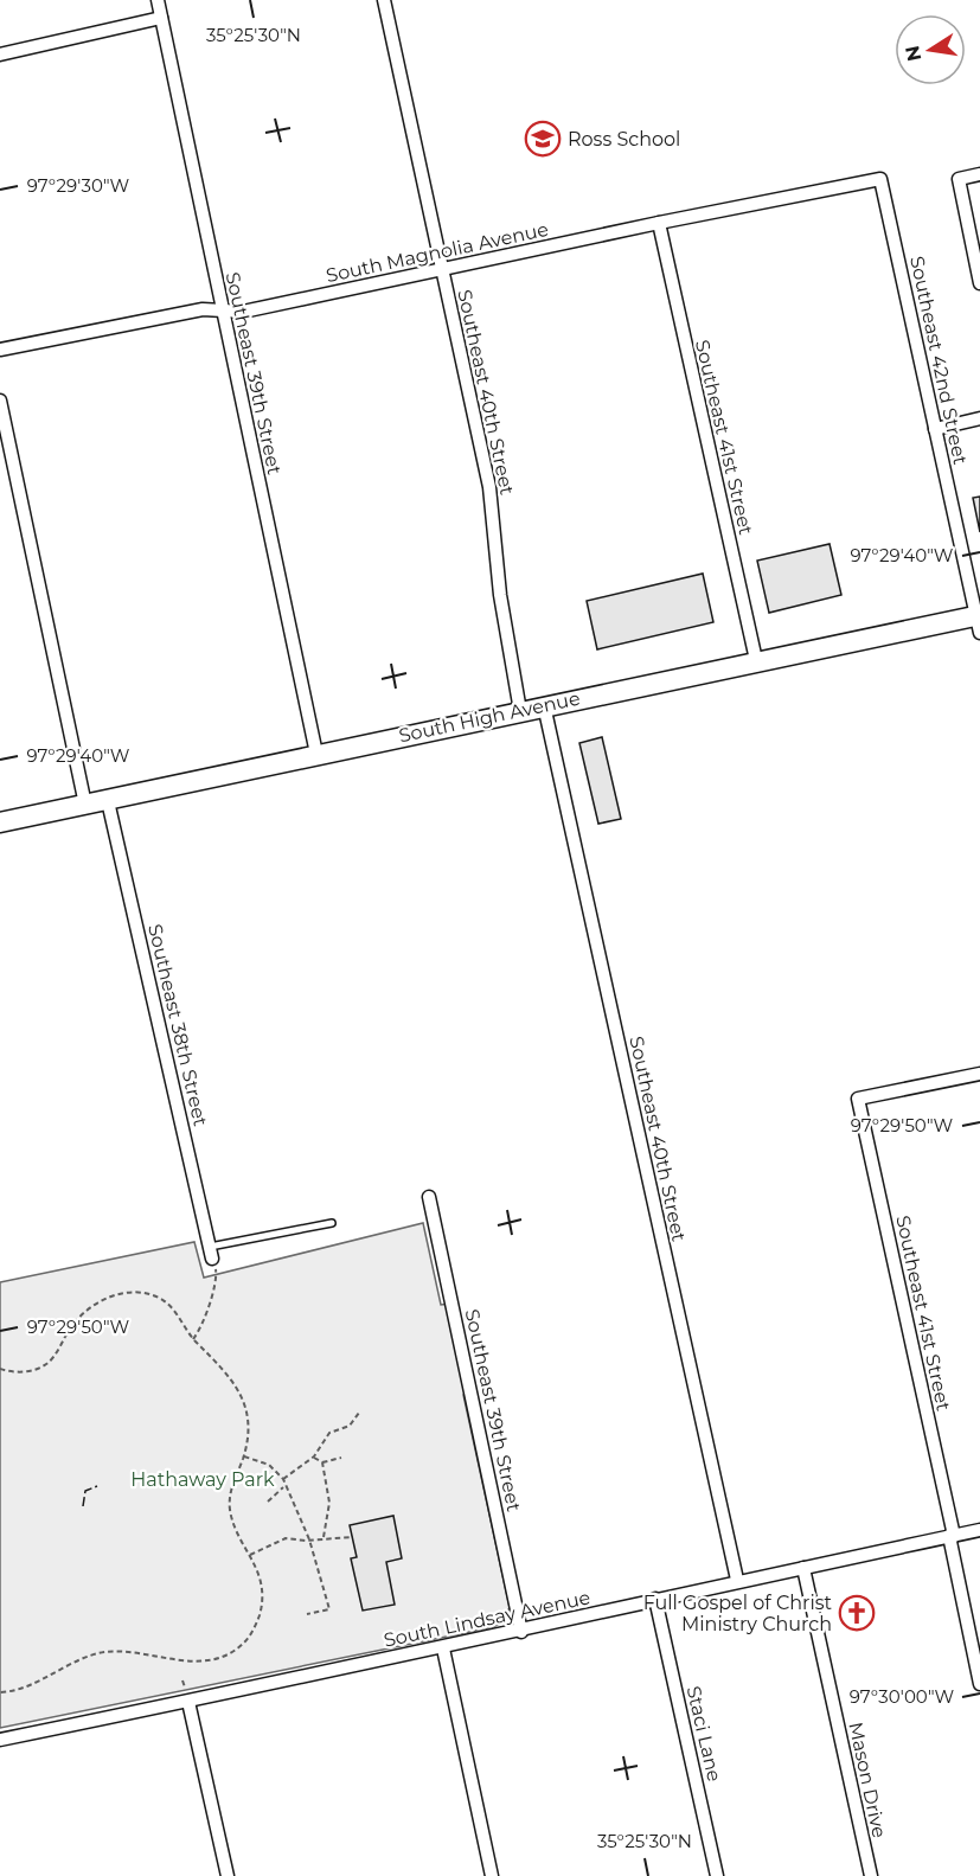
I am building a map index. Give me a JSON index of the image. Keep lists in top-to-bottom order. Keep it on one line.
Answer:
{"streets":{"street":["South Magnolia Avenue","Southeast 42nd Street","Southeast 39th Street","Southeast 40th Street","Southeast 41st Street","South High Avenue","Southeast 38th Street","South Lindsay Avenue","Staci Lane","Mason Drive"]},"crossings":[["South Magnolia Avenue","Southeast 42nd Street"],["South Magnolia Avenue","Southeast 39th Street"],["South Magnolia Avenue","Southeast 40th Street"],["South Magnolia Avenue","Southeast 41st Street"],["Southeast 42nd Street","South High Avenue"],["Southeast 39th Street","South High Avenue"],["Southeast 39th Street","South Lindsay Avenue"],["Southeast 40th Street","South High Avenue"],["Southeast 40th Street","South Lindsay Avenue"],["Southeast 41st Street","South High Avenue"],["Southeast 41st Street","South Lindsay Avenue"],["South High Avenue","Southeast 38th Street"],["South Lindsay Avenue","Staci Lane"],["South Lindsay Avenue","Mason Drive"]],"parks":["Hathaway Park"],"places":{"school or university":["Ross School"],"church":["Full Gospel of Christ Ministry Church"]},"north":"left","coordinates":["35°25'30\"N","97°29'30\"W","97°29'40\"W","97°29'50\"W","97°30'00\"W"]}
